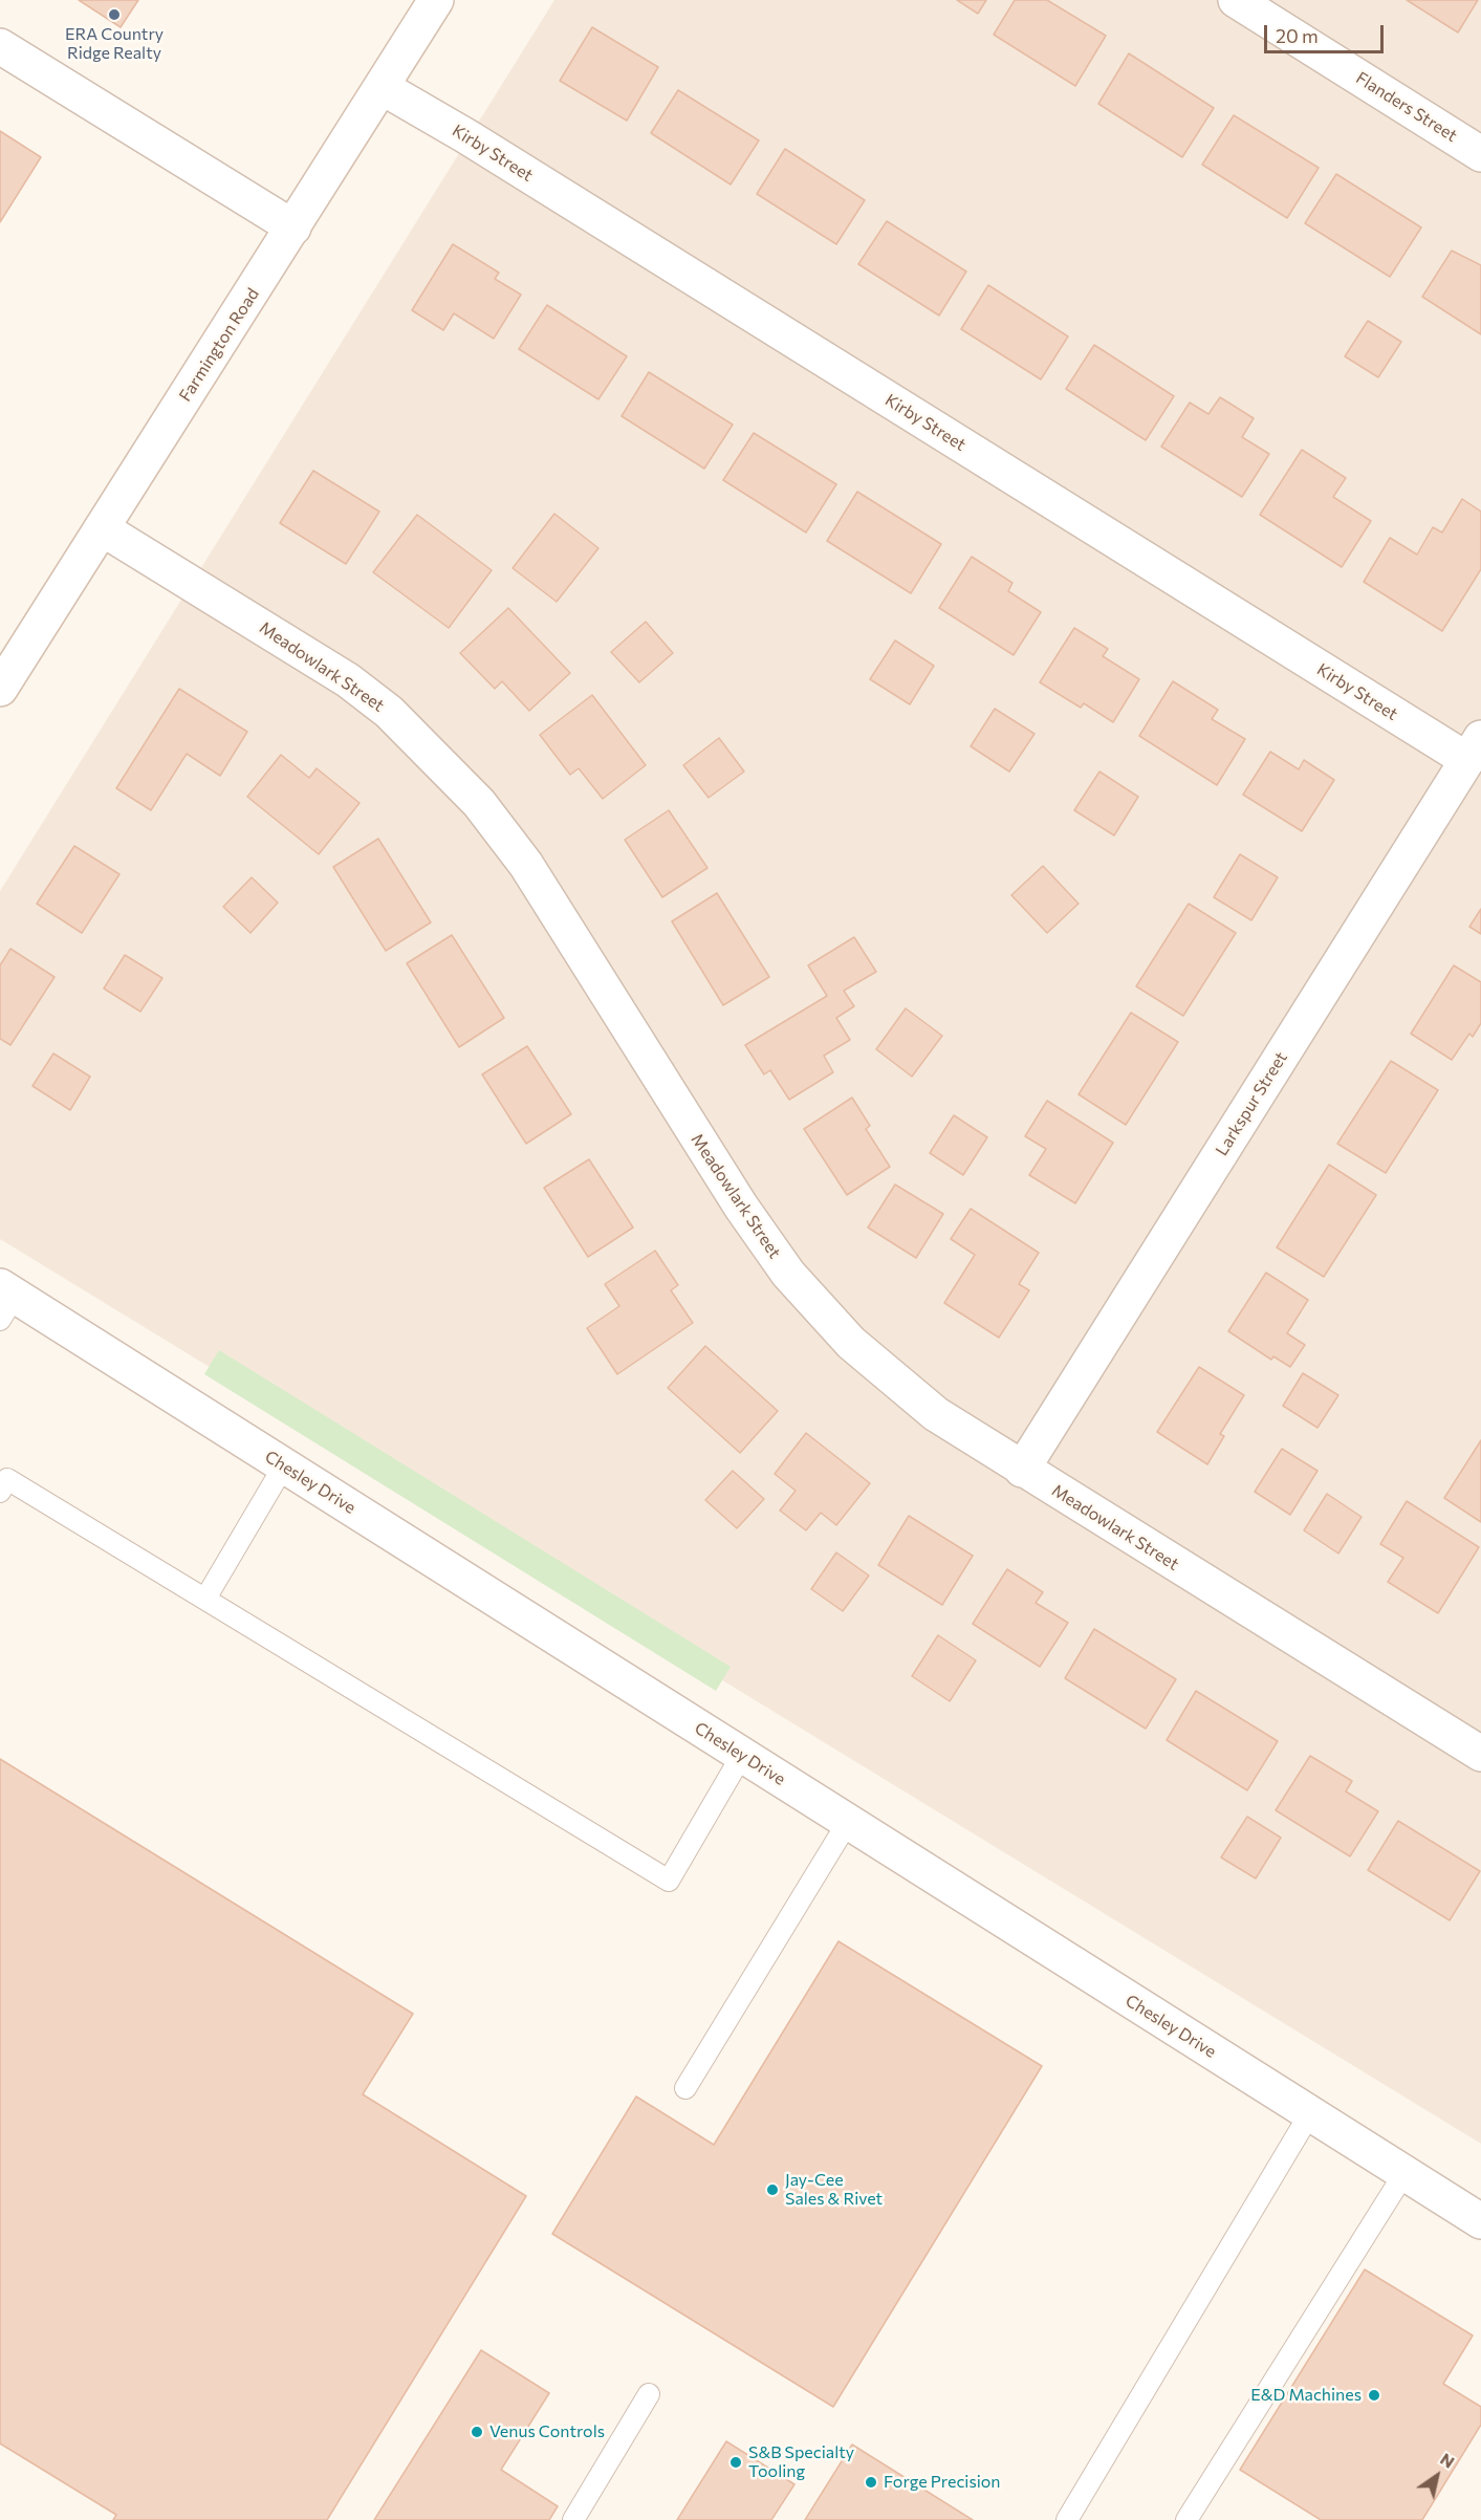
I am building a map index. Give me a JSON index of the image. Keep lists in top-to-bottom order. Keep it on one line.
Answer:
{"streets":{"street":["Flanders Street","Kirby Street","Farmington Road","Meadowlark Street","Larkspur Street","Chesley Drive"]},"crossings":[["Kirby Street","Farmington Road"],["Kirby Street","Larkspur Street"],["Farmington Road","Meadowlark Street"],["Meadowlark Street","Larkspur Street"]],"places":["ERA Country Ridge Realty","Jay-Cee Sales & Rivet","E&D Machines","Venus Controls","S&B Specialty Tooling","Forge Precision"],"scale_bar":"20 m","north":"top right"}
